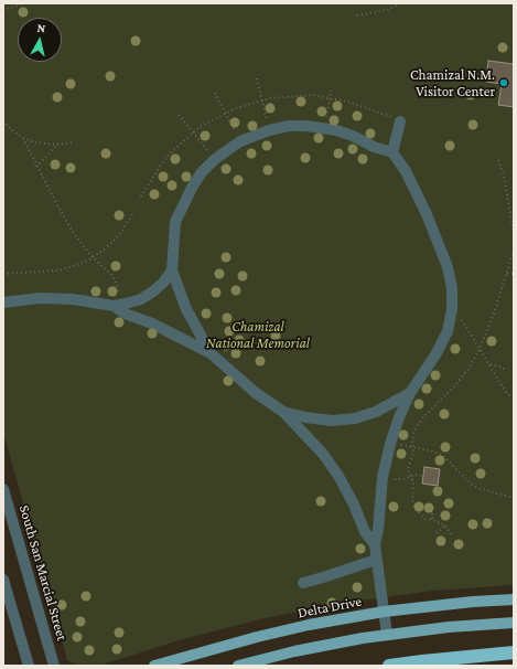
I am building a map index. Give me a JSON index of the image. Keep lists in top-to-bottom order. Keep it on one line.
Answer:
{"streets":{"main road":["Delta Drive"],"street":["South San Marcial Street"]},"parks":["Chamizal National Memorial"],"places":["Chamizal N.M. Visitor Center"],"north":"top"}
